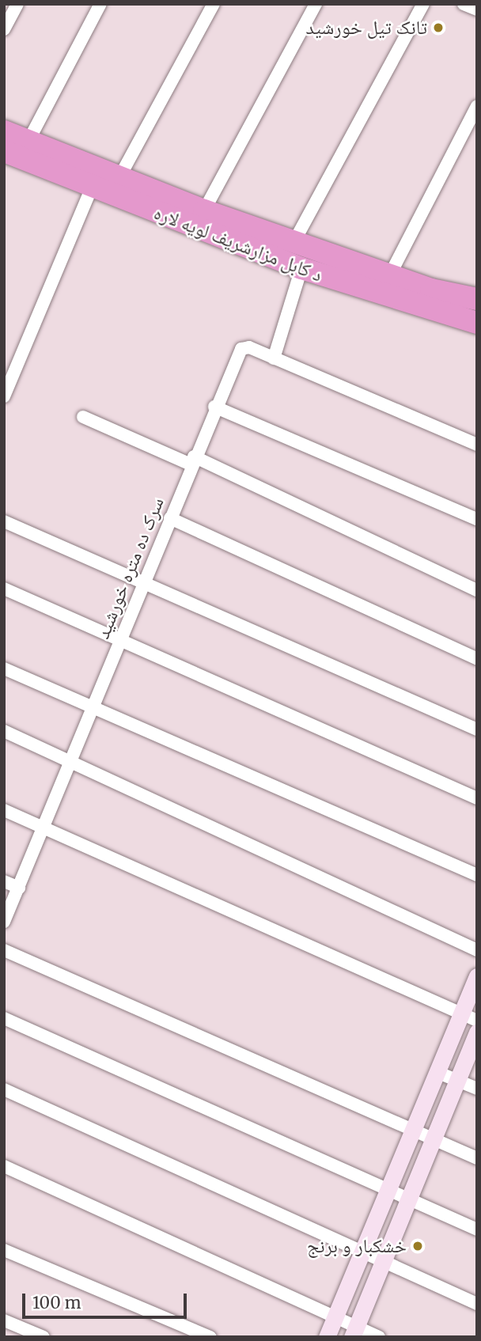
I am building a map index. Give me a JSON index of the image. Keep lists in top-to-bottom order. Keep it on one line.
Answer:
{"streets":{"highway":["د کابل مزارشریف لویه لاره"],"street":["سرک ده متره خورشید"]},"places":["تانک تیل خورشید","خشکبار و برنج"],"scale_bar":"100 m"}
